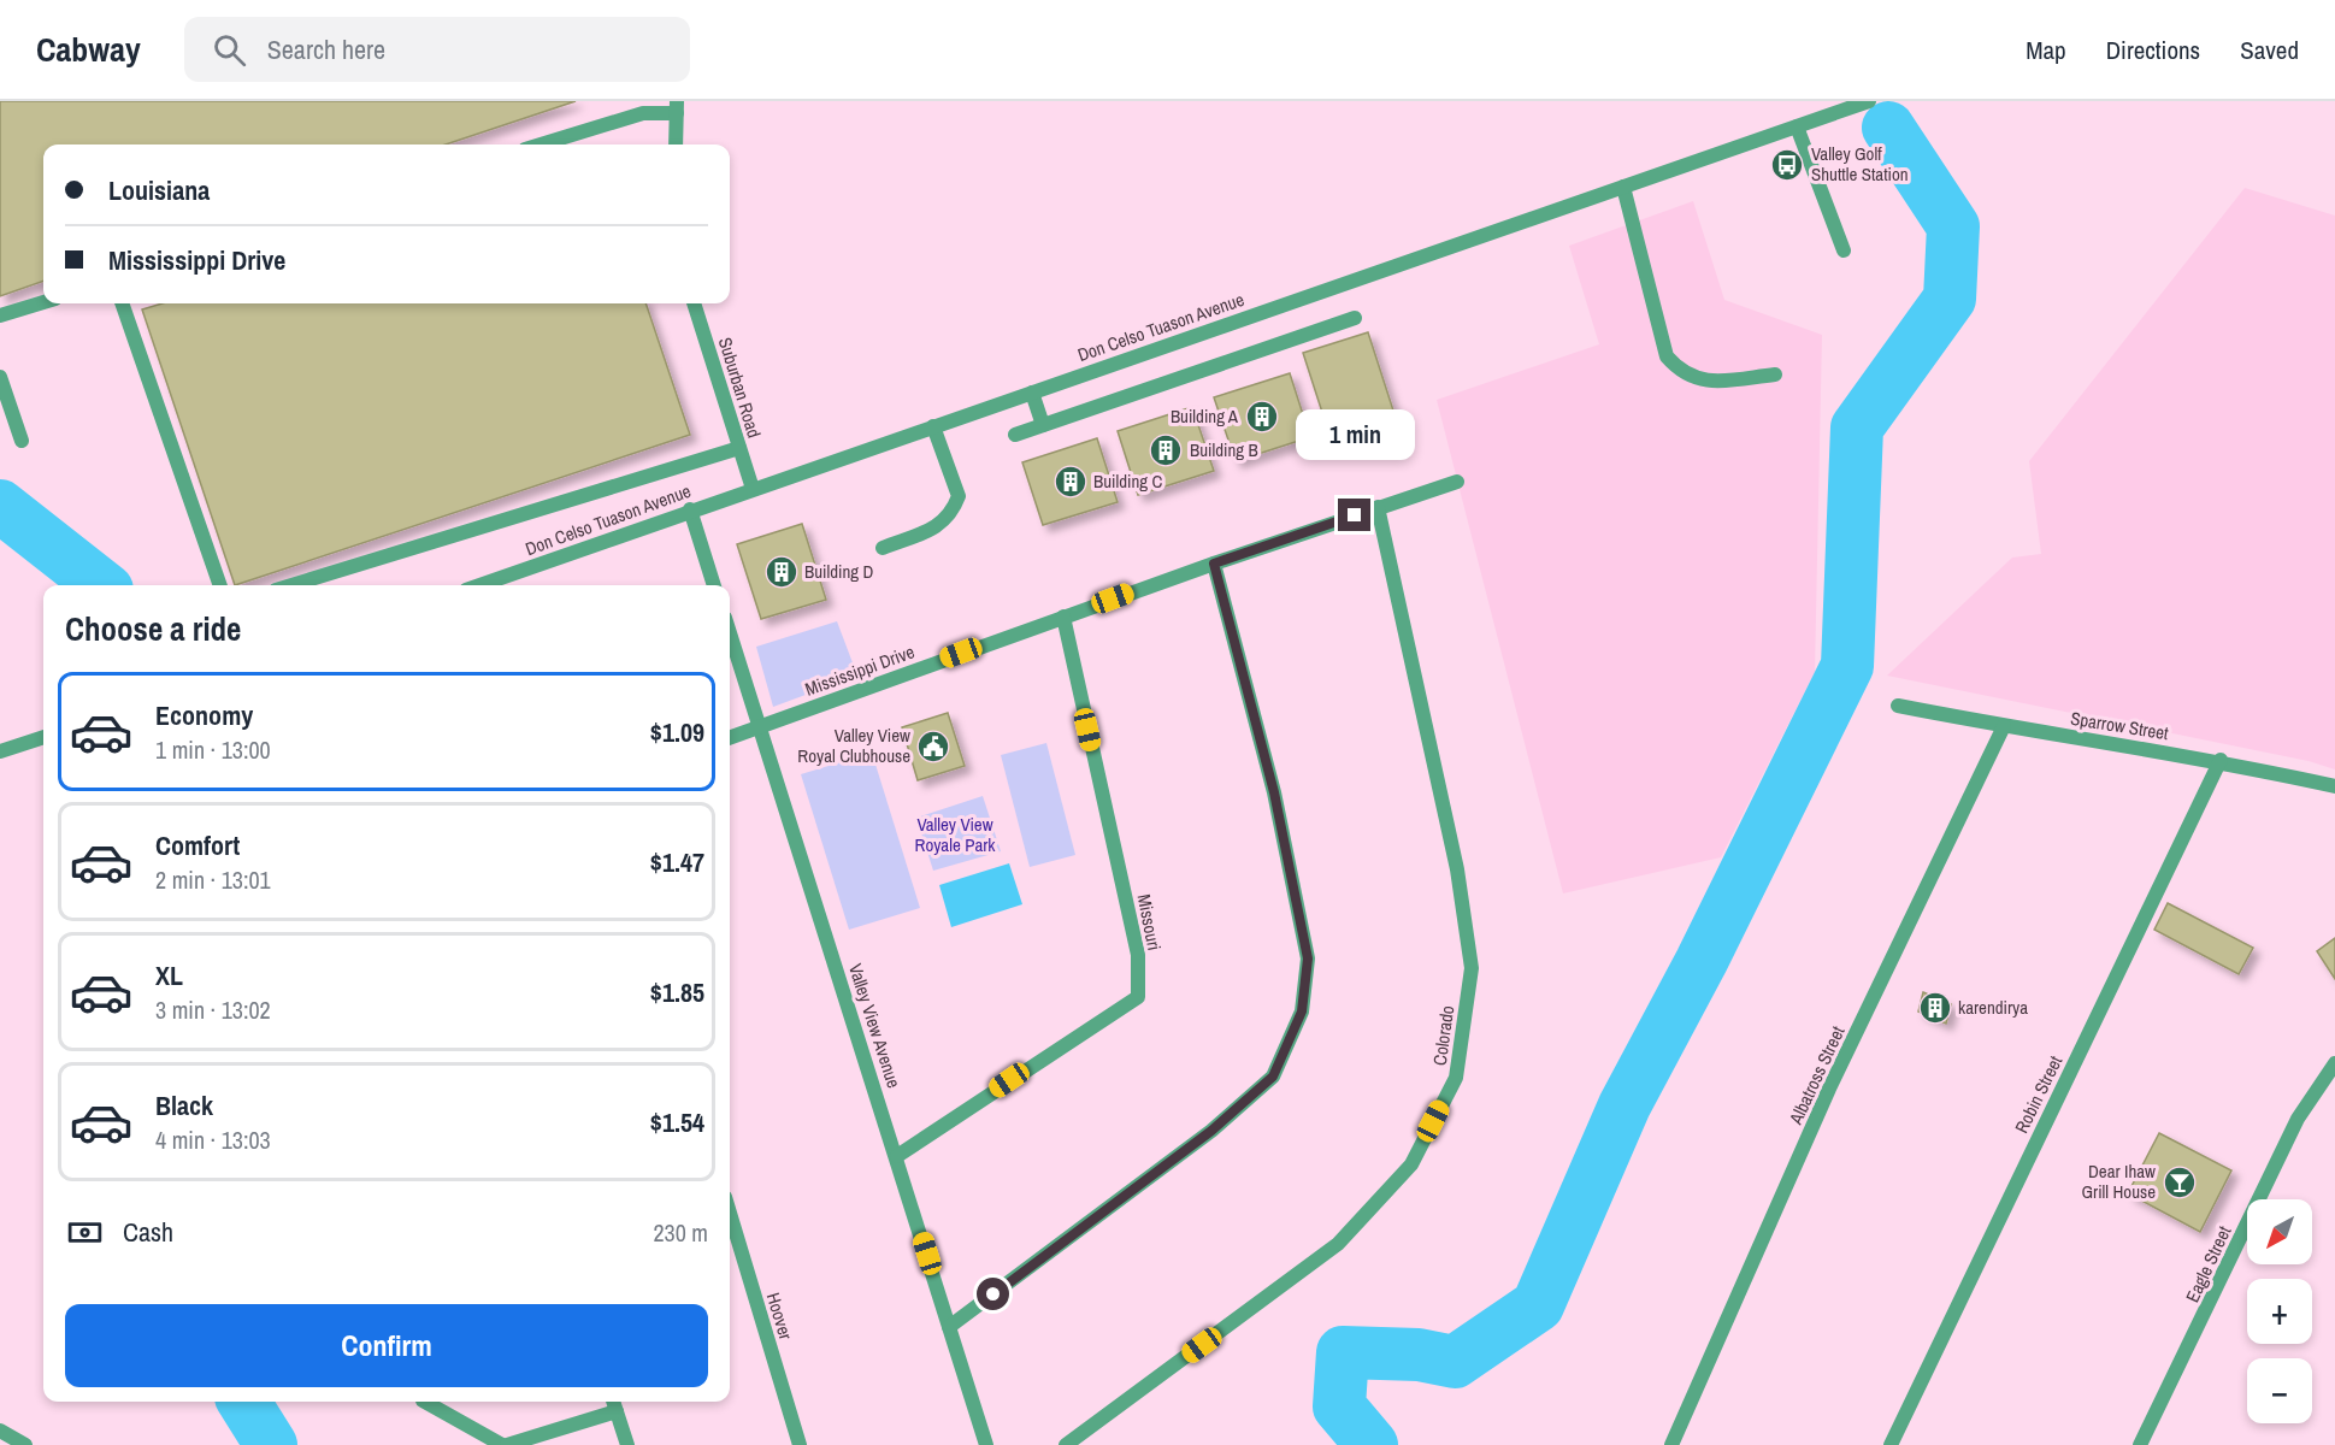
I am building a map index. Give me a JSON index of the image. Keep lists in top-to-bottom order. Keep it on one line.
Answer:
{"streets":{"street":["Don Celso Tuason Avenue","Suburban Road","Mississippi Drive","Sparrow Street","Missouri","Valley View Avenue","Colorado","Albatross Street","Robin Street","Eagle Street","Hoover"]},"crossings":[["Don Celso Tuason Avenue","Suburban Road"],["Mississippi Drive","Missouri"],["Mississippi Drive","Valley View Avenue"],["Mississippi Drive","Colorado"],["Sparrow Street","Albatross Street"],["Sparrow Street","Robin Street"],["Missouri","Valley View Avenue"]],"parks":["Valley View Royale Park"],"places":{"bus stop":["Valley Golf Shuttle Station"],"building":["Building A","Building B","Building C","Building D","karendirya"],"public building":["Valley View Royal Clubhouse"],"bar":["Dear Ihaw Grill House"]},"north":"bottom left","page":{"header":"Cabway","search":"Search here","nav":["Map","Directions","Saved"],"banner":["Louisiana","Mississippi Drive"],"bubble":"1 min","heading":"Choose a ride","list":[{"name":"Economy","note":"1 min · 13:00","value":"$1.09"},{"name":"Comfort","note":"2 min · 13:01","value":"$1.47"},{"name":"XL","note":"3 min · 13:02","value":"$1.85"},{"name":"Black","note":"4 min · 13:03","value":"$1.54"}],"pay":["Cash","230 m"],"map_buttons":["+","−"],"buttons":"Confirm"}}
